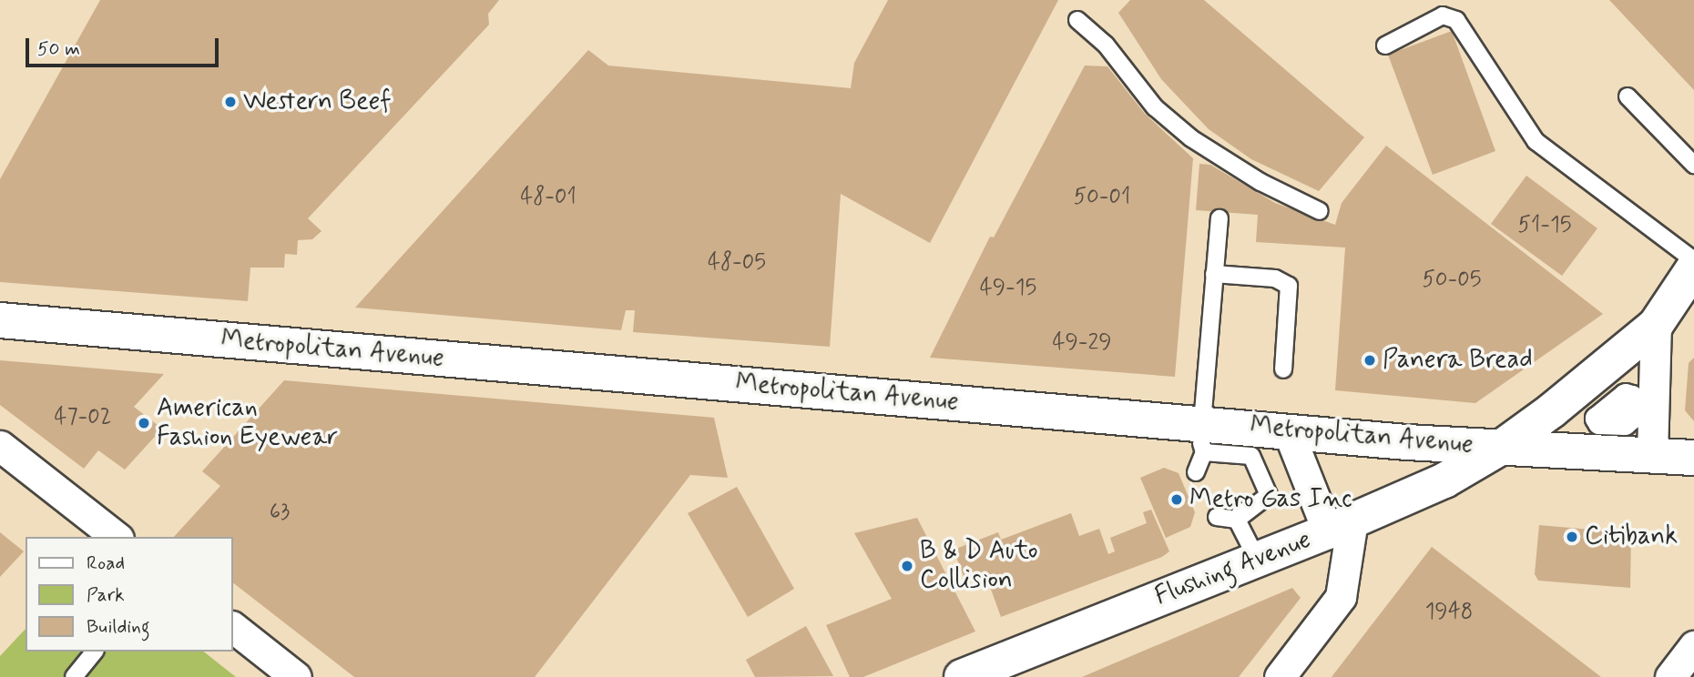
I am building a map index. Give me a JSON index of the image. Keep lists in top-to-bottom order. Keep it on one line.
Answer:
{"streets":{"main road":["Metropolitan Avenue","Flushing Avenue"]},"crossings":[["Metropolitan Avenue","Flushing Avenue"]],"places":["Western Beef","Panera Bread","American Fashion Eyewear","Metro Gas Inc","Citibank","B & D Auto Collision"],"house_numbers":["48-01","50-01","51-15","48-05","50-05","49-15","49-29","47-02","63","1948"],"legend":["Road","Park","Building"],"scale_bar":"50 m"}
